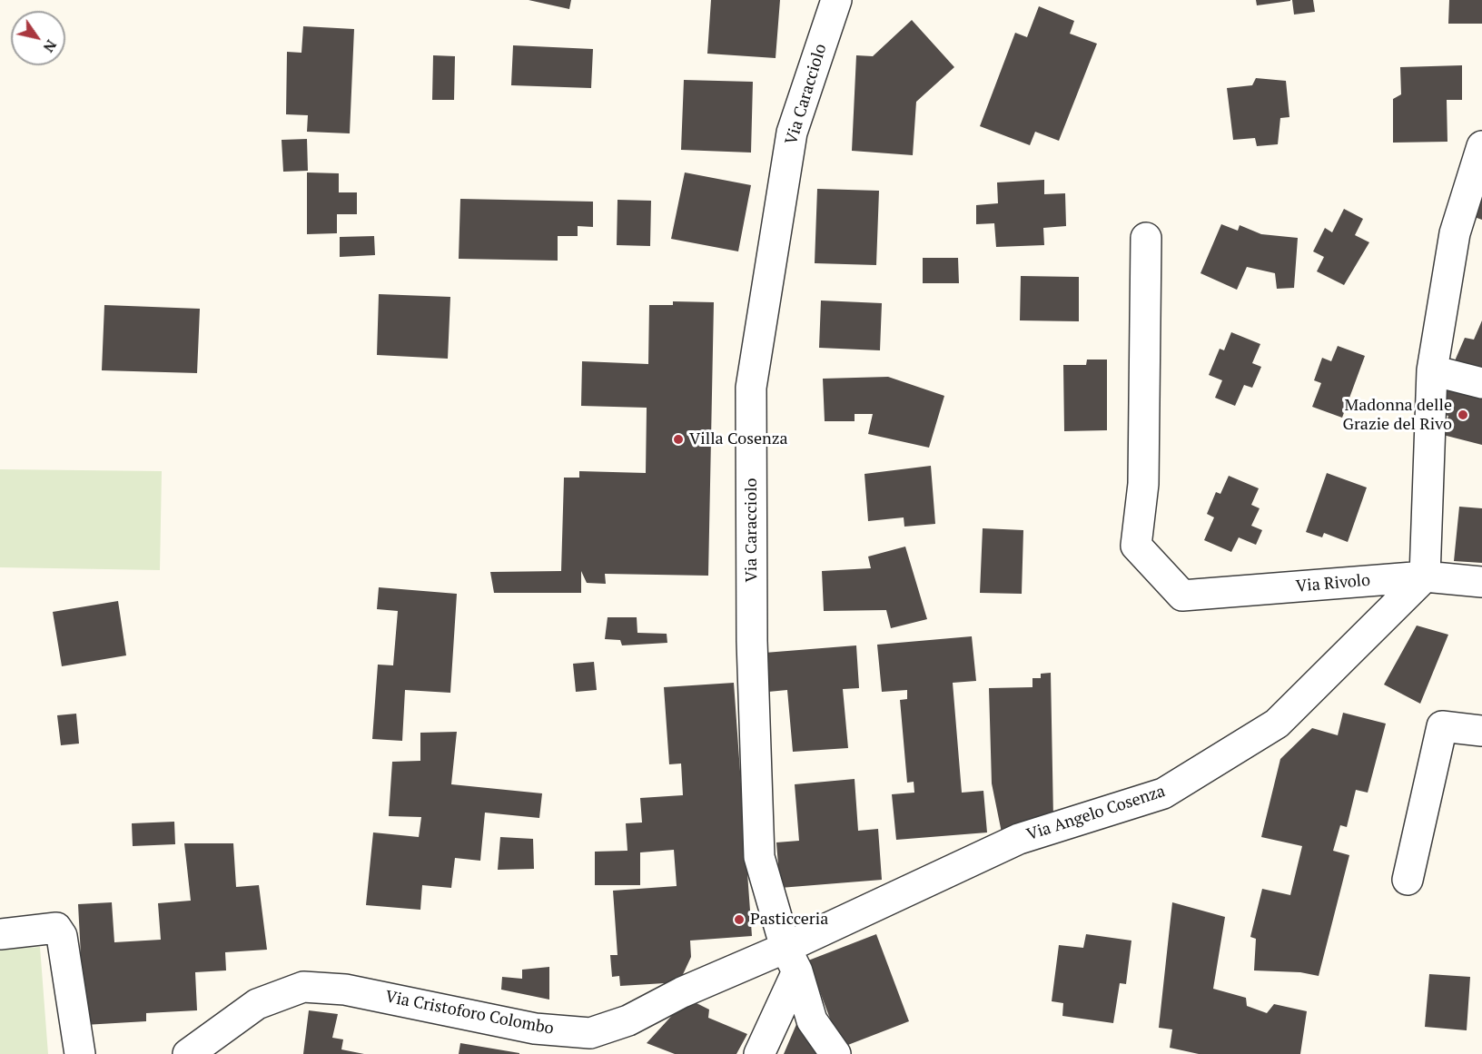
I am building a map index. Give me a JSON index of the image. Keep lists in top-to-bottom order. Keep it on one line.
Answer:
{"streets":{"street":["Via Caracciolo","Via Rivolo","Via Angelo Cosenza","Via Cristoforo Colombo"]},"crossings":[["Via Caracciolo","Via Angelo Cosenza"],["Via Caracciolo","Via Cristoforo Colombo"],["Via Rivolo","Via Angelo Cosenza"],["Via Angelo Cosenza","Via Cristoforo Colombo"]],"places":["Madonna delle Grazie del Rivo","Villa Cosenza","Pasticceria"],"north":"bottom right"}
